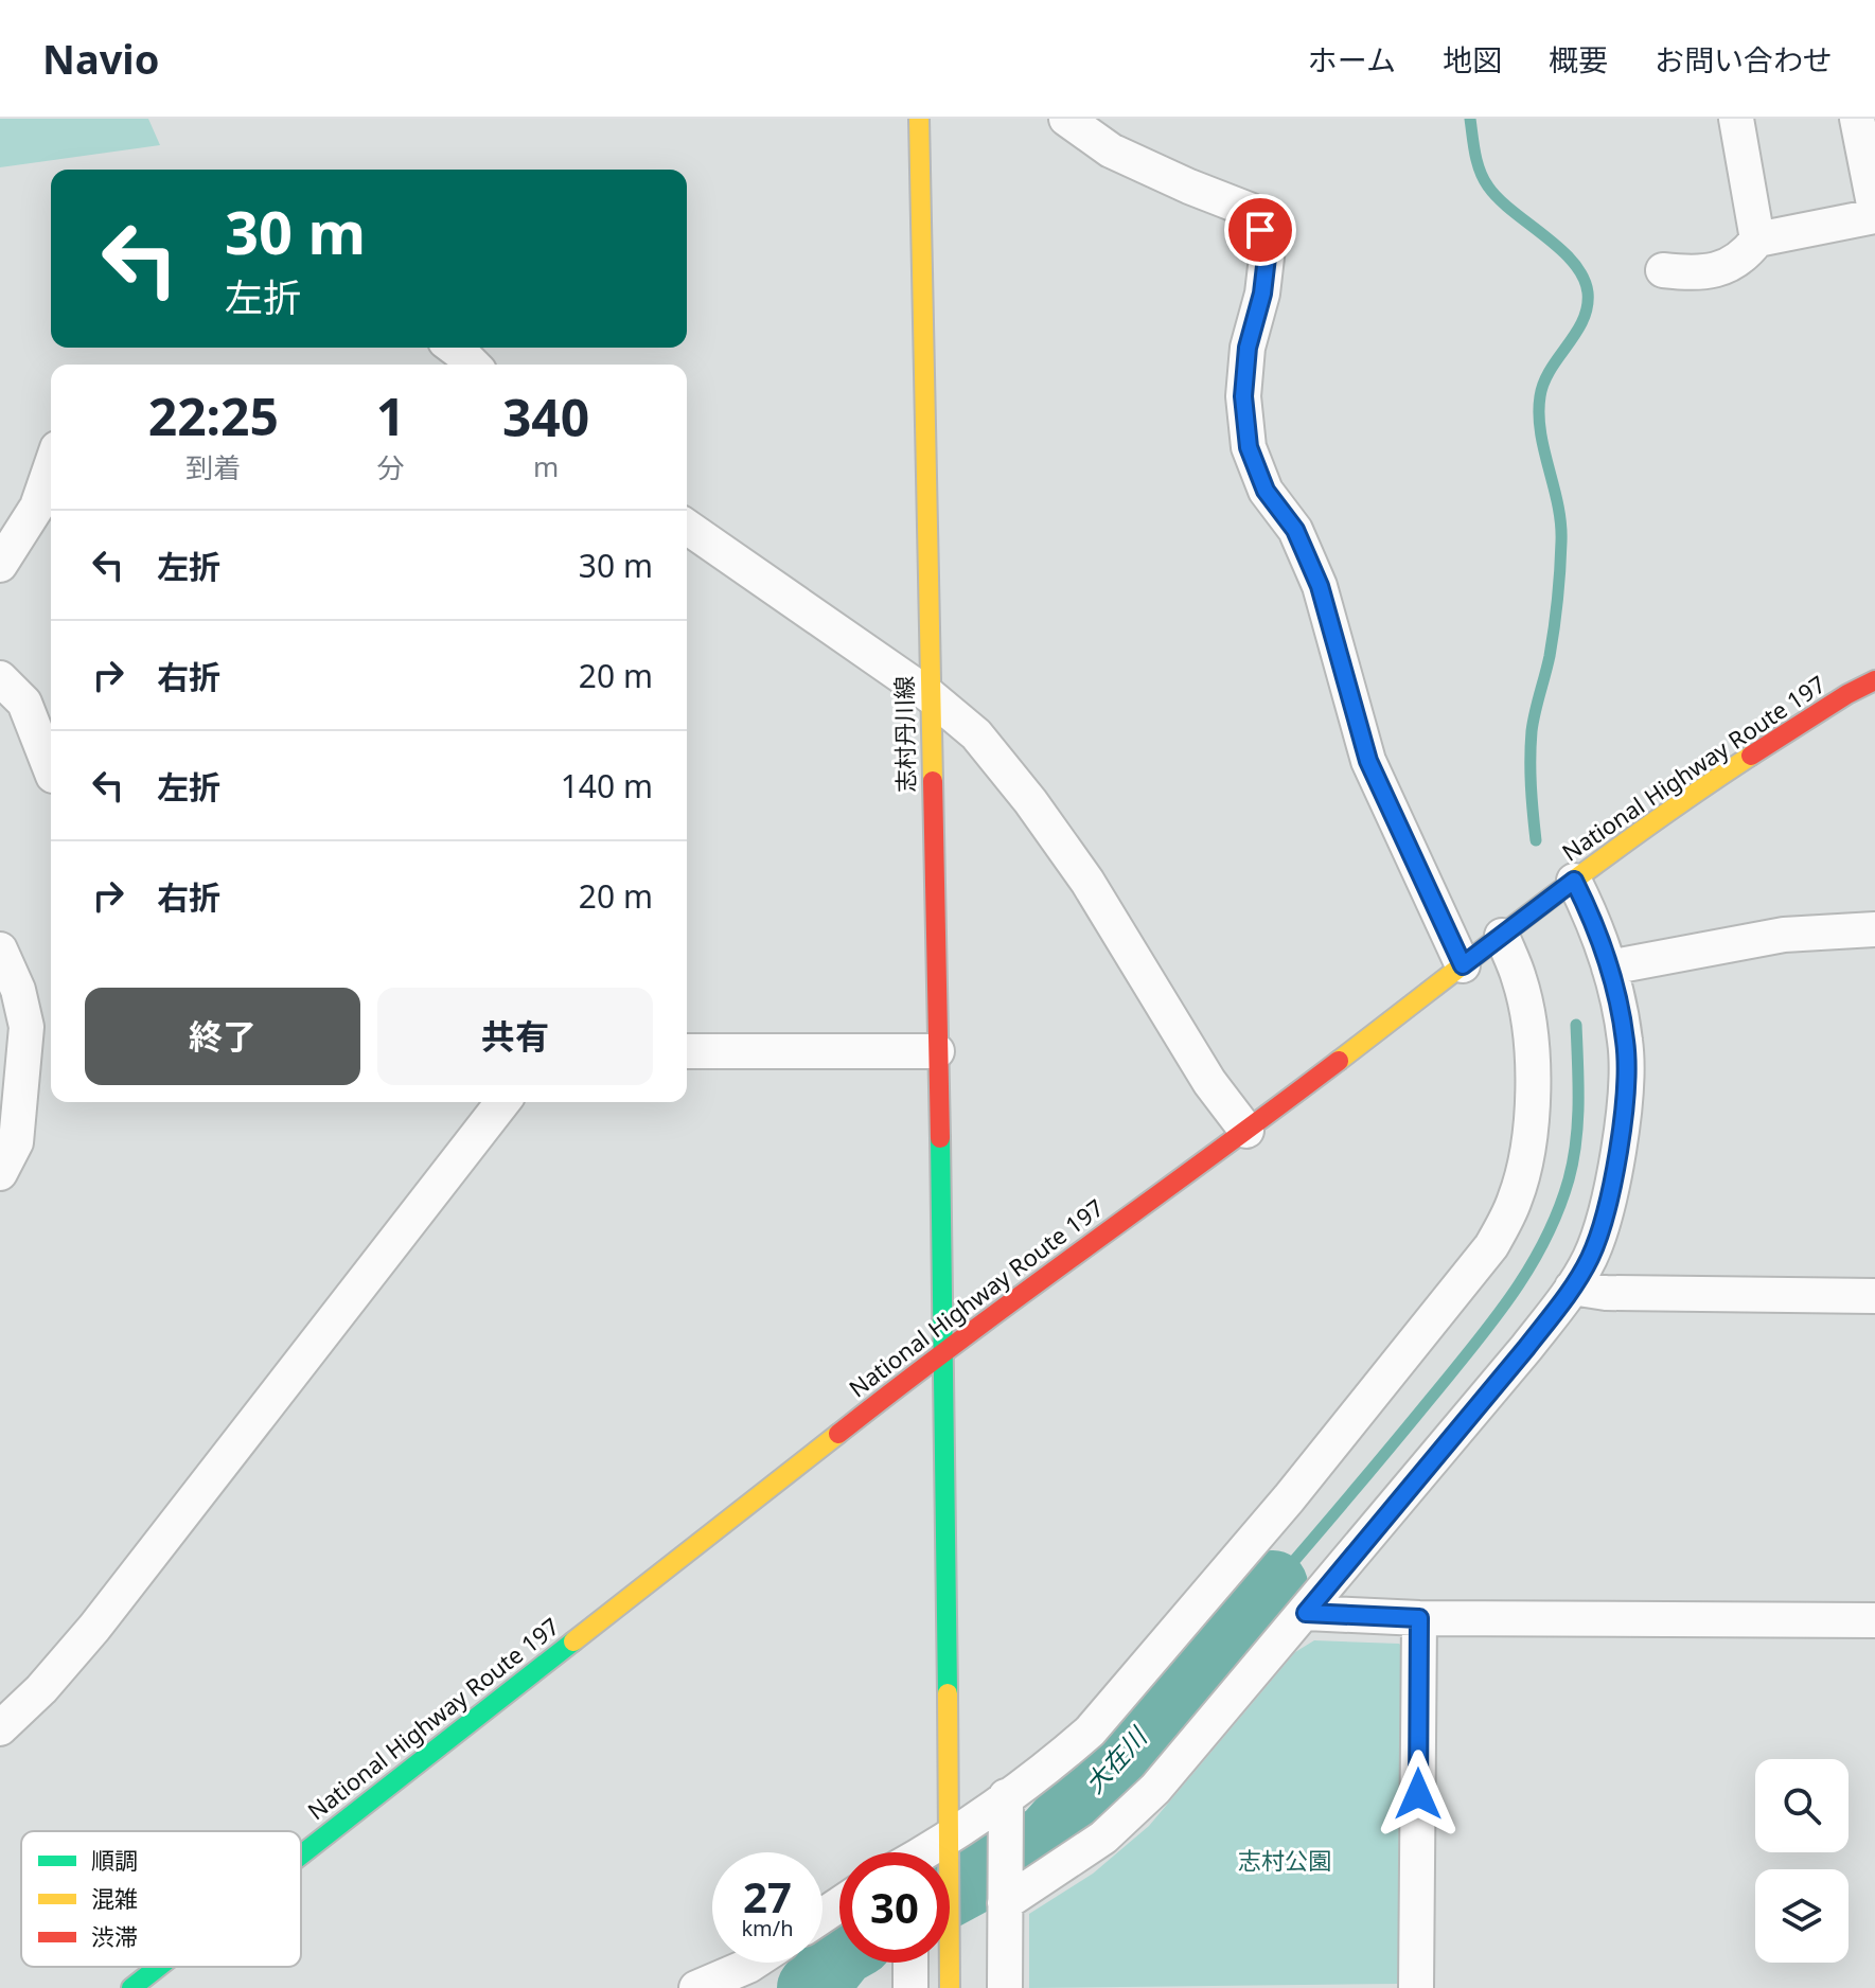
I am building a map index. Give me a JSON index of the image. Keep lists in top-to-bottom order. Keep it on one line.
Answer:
{"streets":{"main road":["志村丹川線","National Highway Route 197"]},"crossings":[["志村丹川線","National Highway Route 197"]],"water":["大在川"],"parks":["志村公園"],"legend":["順調","混雑","渋滞"],"page":{"header":"Navio","nav":["ホーム","地図","概要","お問い合わせ"],"turn":["30 m","左折"],"eta":["22:25","到着","1","分","340","m"],"list":[{"name":"左折","value":"30 m"},{"name":"右折","value":"20 m"},{"name":"左折","value":"140 m"},{"name":"右折","value":"20 m"}],"buttons":["終了","共有"],"speed":"27 km/h","limit":"30"}}
